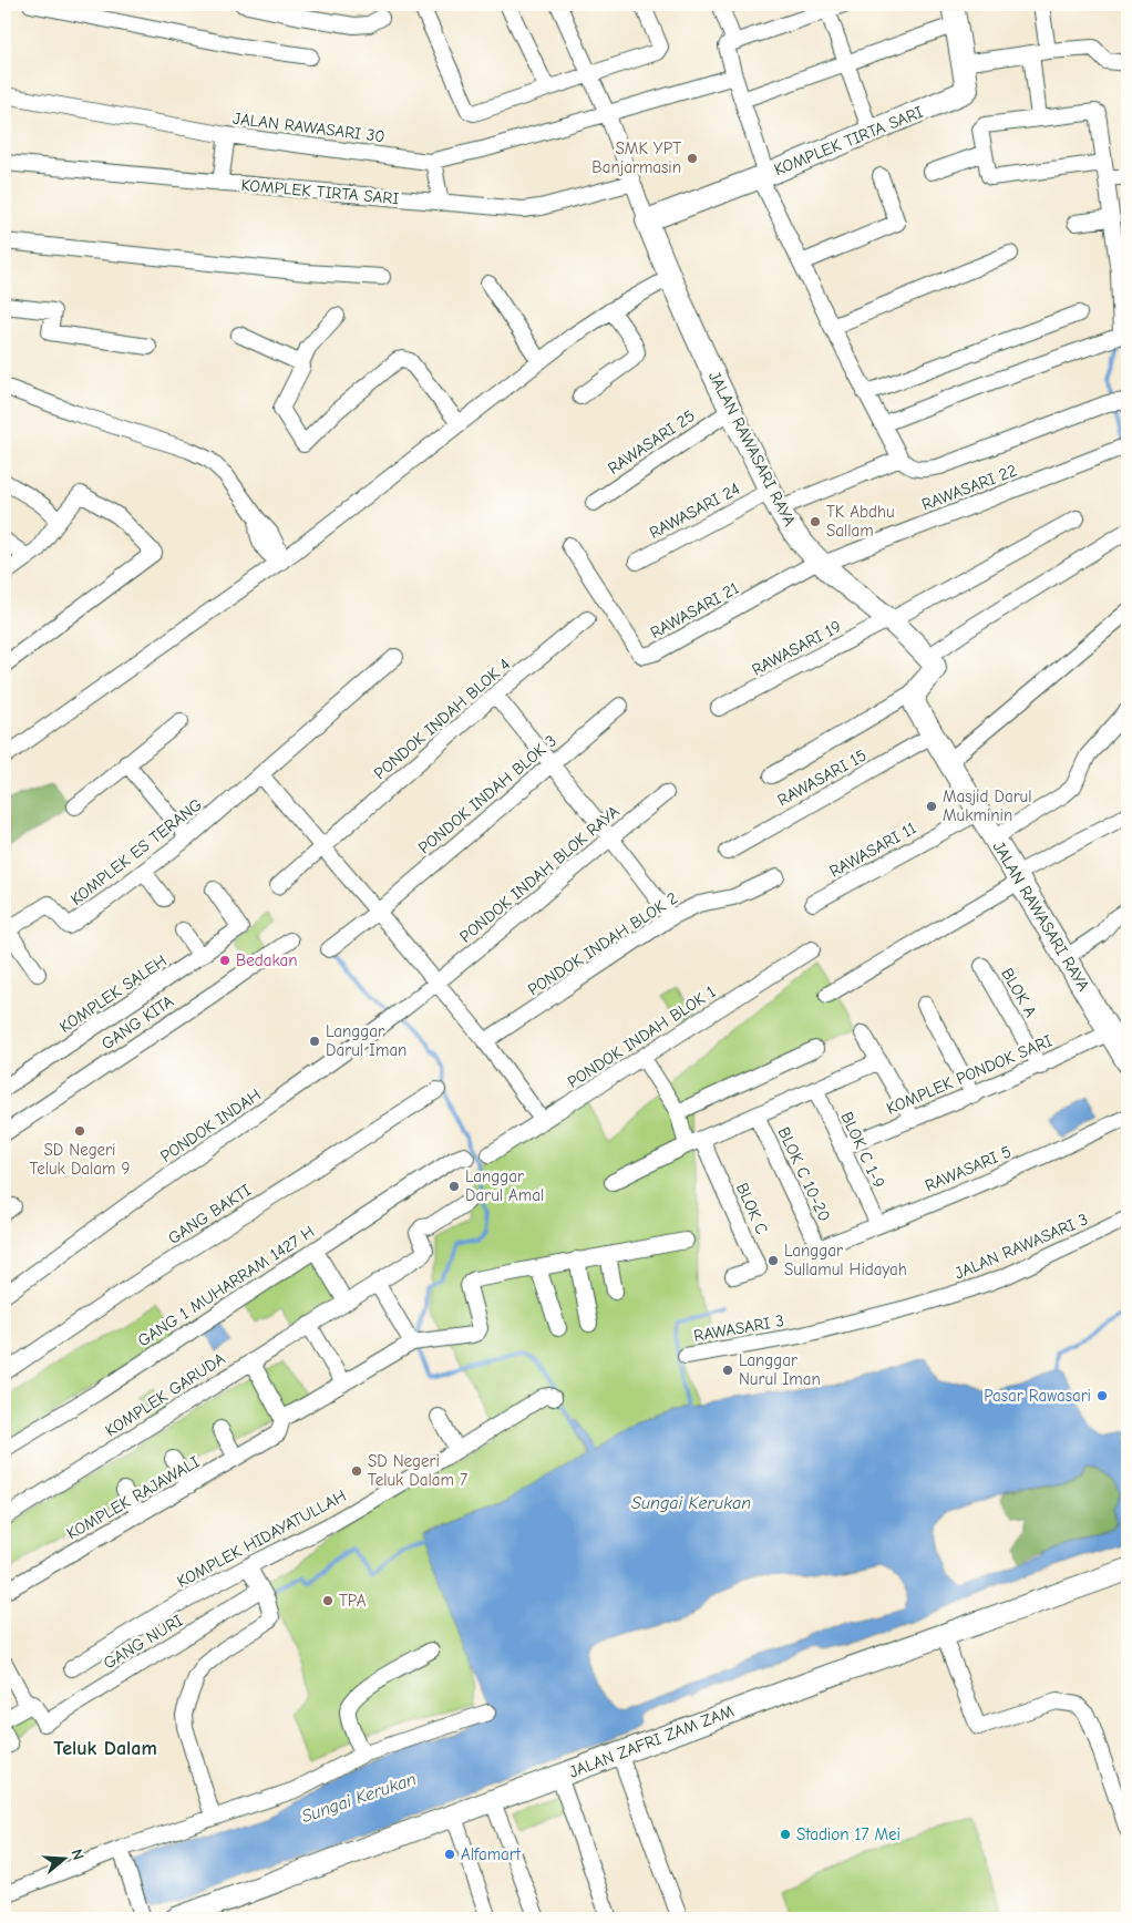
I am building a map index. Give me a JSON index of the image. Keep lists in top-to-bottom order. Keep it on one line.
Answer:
{"streets":{"street":["JALAN RAWASARI 30","KOMPLEK TIRTA SARI","RAWASARI 25","JALAN RAWASARI RAYA","RAWASARI 22","RAWASARI 24","RAWASARI 21","RAWASARI 19","PONDOK INDAH BLOK 4","RAWASARI 15","PONDOK INDAH BLOK 3","RAWASARI 11","KOMPLEK ES TERANG","PONDOK INDAH BLOK RAYA","PONDOK INDAH BLOK 2","BLOK A","KOMPLEK SALEH","GANG KITA","PONDOK INDAH BLOK 1","KOMPLEK PONDOK SARI","PONDOK INDAH","BLOK C 1-9","RAWASARI 5","BLOK C 10-20","BLOK C","GANG BAKTI","JALAN RAWASARI 3","GANG 1 MUHARRAM 1427 H","RAWASARI 3","KOMPLEK GARUDA","KOMPLEK RAJAWALI","KOMPLEK HIDAYATULLAH","GANG NURI","JALAN ZAFRI ZAM ZAM"]},"crossings":[["JALAN RAWASARI 30","JALAN RAWASARI RAYA"],["KOMPLEK TIRTA SARI","JALAN RAWASARI RAYA"],["RAWASARI 25","JALAN RAWASARI RAYA"],["JALAN RAWASARI RAYA","RAWASARI 22"],["JALAN RAWASARI RAYA","RAWASARI 24"],["JALAN RAWASARI RAYA","RAWASARI 21"],["JALAN RAWASARI RAYA","RAWASARI 19"],["JALAN RAWASARI RAYA","RAWASARI 15"],["JALAN RAWASARI RAYA","RAWASARI 11"],["JALAN RAWASARI RAYA","KOMPLEK PONDOK SARI"],["RAWASARI 22","RAWASARI 21"],["PONDOK INDAH BLOK RAYA","PONDOK INDAH"],["BLOK A","KOMPLEK PONDOK SARI"],["KOMPLEK PONDOK SARI","BLOK C 1-9"],["BLOK C 1-9","RAWASARI 5"],["RAWASARI 5","BLOK C 10-20"],["JALAN RAWASARI 3","RAWASARI 3"]],"districts":["Teluk Dalam"],"water":["Sungai Kerukan"],"places":["SMK YPT Banjarmasin","TK Abdhu Sallam","Masjid Darul Mukminin","Bedakan","Langgar Darul Iman","SD Negeri Teluk Dalam 9","Langgar Darul Amal","Langgar Sullamul Hidayah","Langgar Nurul Iman","Pasar Rawasari","SD Negeri Teluk Dalam 7","TPA","Stadion 17 Mei","Alfamart"],"north":"right"}
